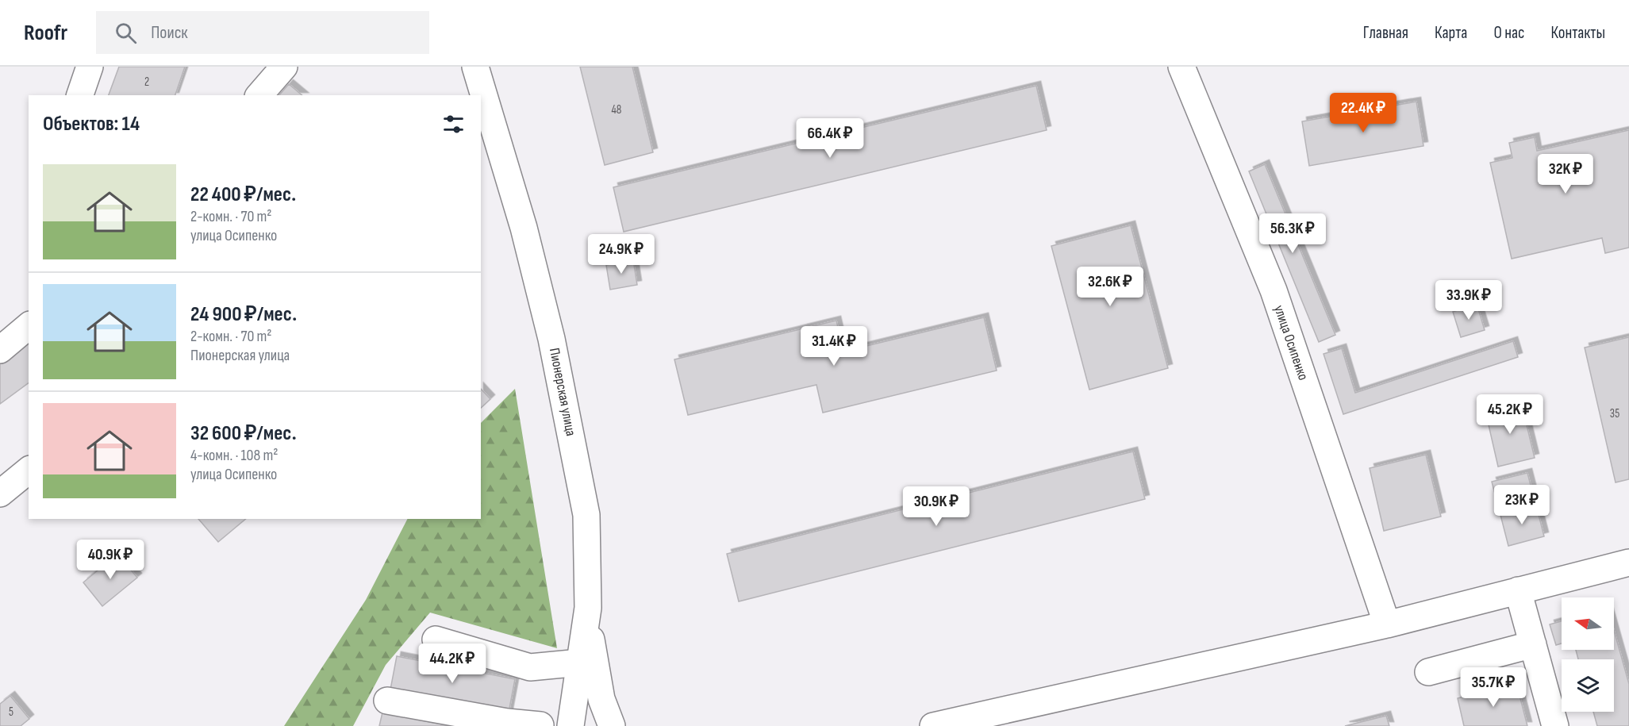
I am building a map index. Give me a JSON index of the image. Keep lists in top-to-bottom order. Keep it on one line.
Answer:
{"streets":{"street":["улица Осипенко","Пионерская улица"]},"house_numbers":["2","48","35","5"],"north":"left","page":{"header":"Roofr","search":"Поиск","nav":["Главная","Карта","О нас","Контакты"],"price":["22.4K ₽","66.4K ₽","32K ₽","56.3K ₽","24.9K ₽","32.6K ₽","33.9K ₽","31.4K ₽","45.2K ₽","23K ₽","30.9K ₽","40.9K ₽","44.2K ₽","35.7K ₽"],"heading":"Объектов: 14","list":[{"name":"22 400 ₽/мес.","note":"2-комн. · 70 m² · улица Осипенко"},{"name":"24 900 ₽/мес.","note":"2-комн. · 70 m² · Пионерская улица"},{"name":"32 600 ₽/мес.","note":"4-комн. · 108 m² · улица Осипенко"}]}}
